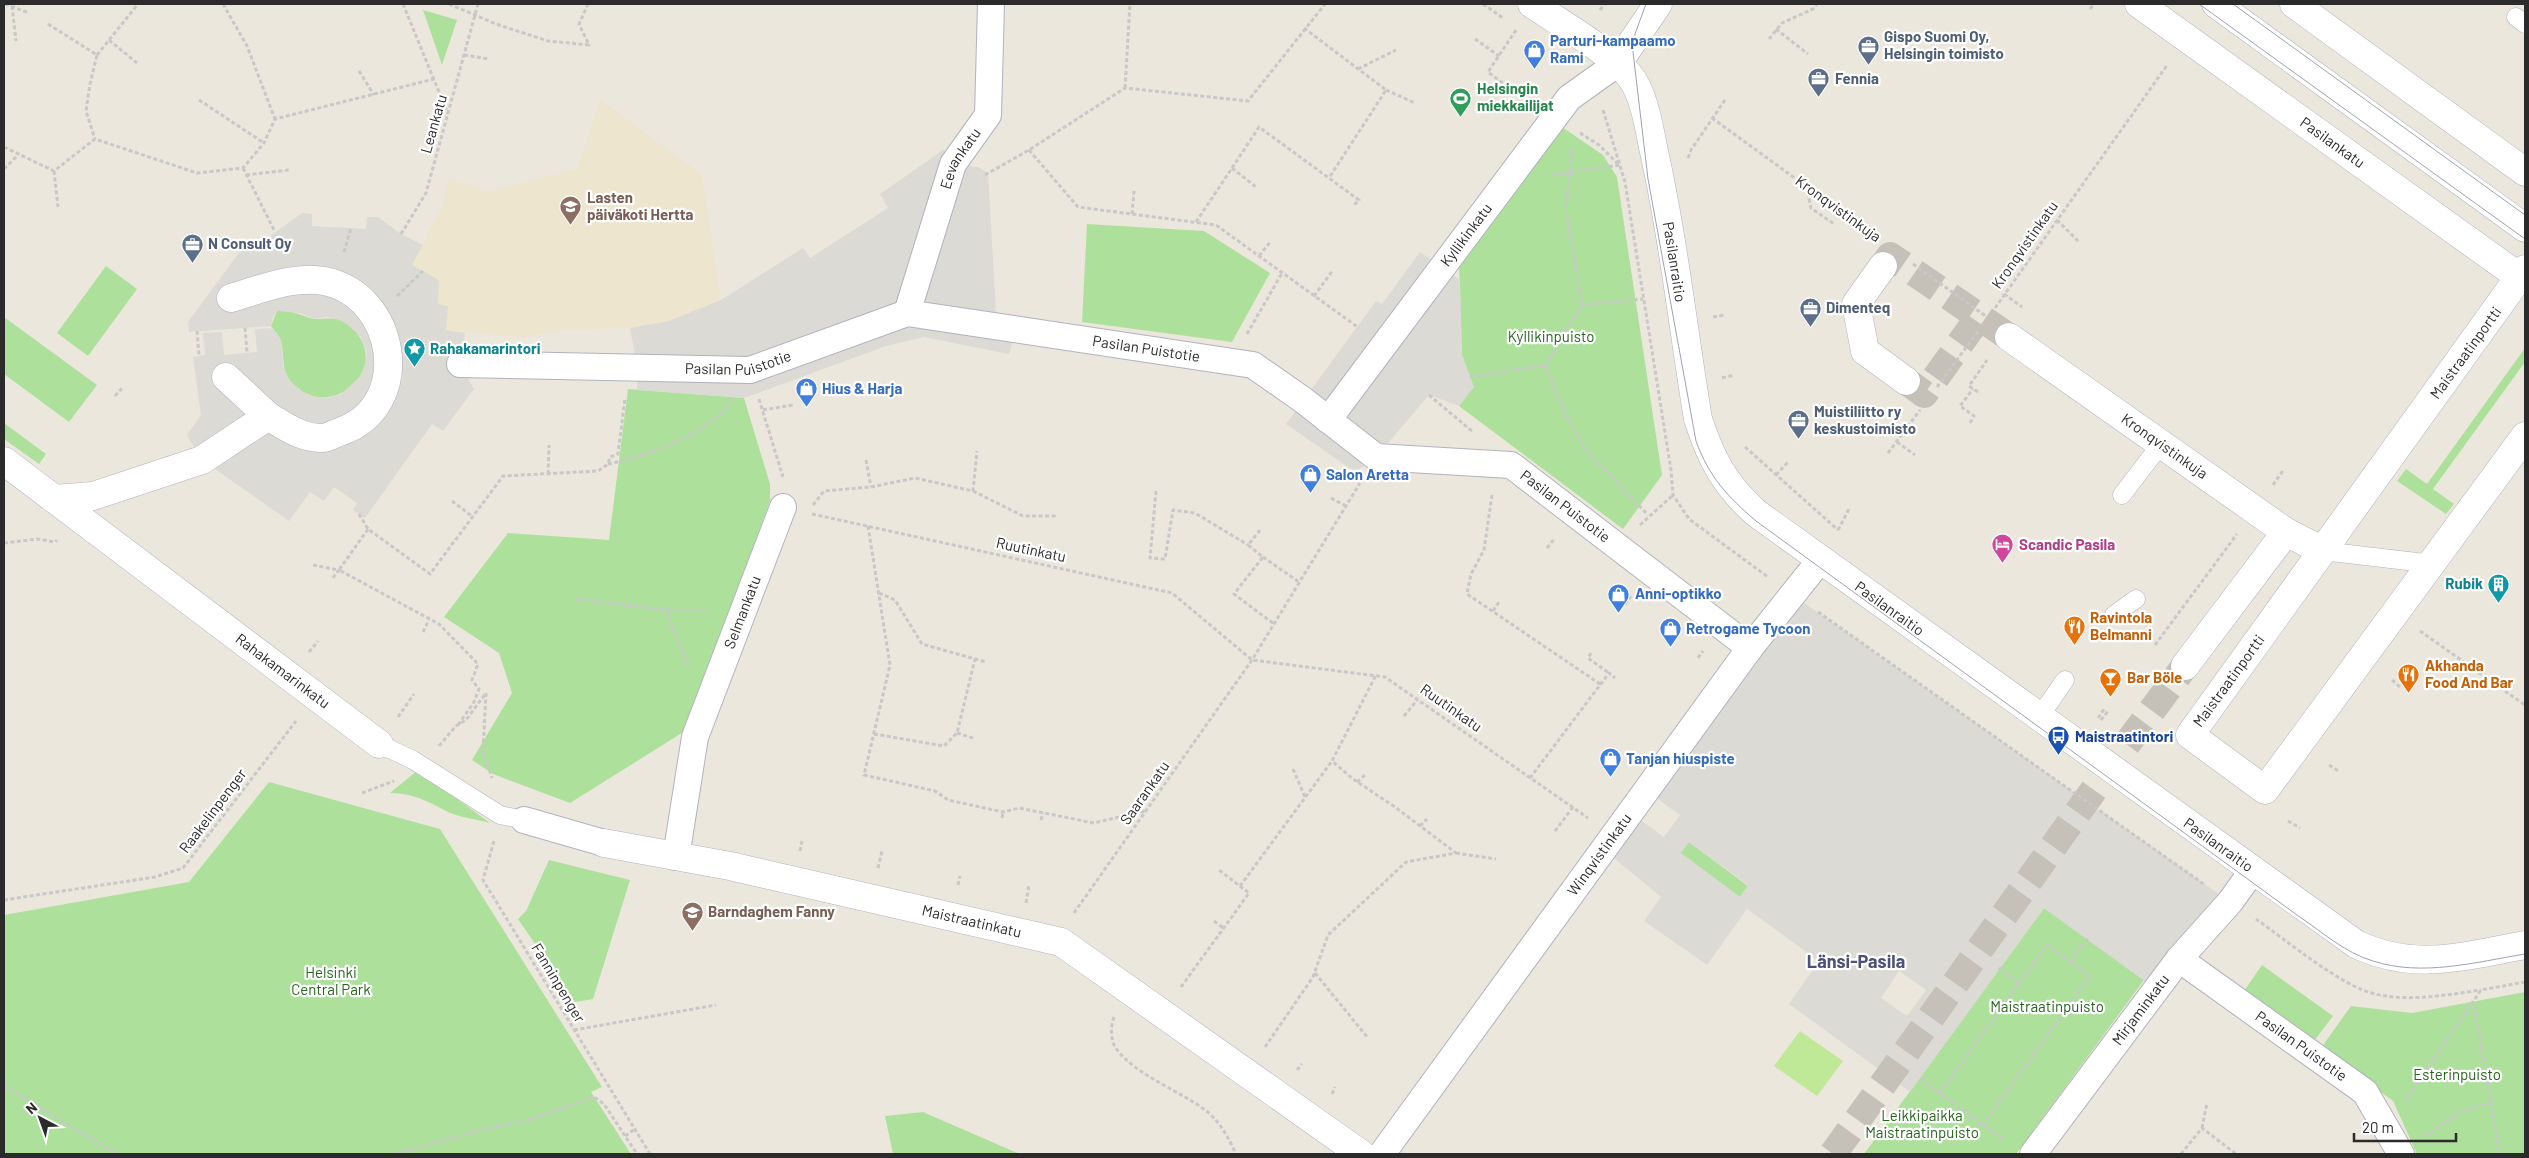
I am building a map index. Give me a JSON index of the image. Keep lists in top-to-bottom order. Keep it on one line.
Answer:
{"streets":{"street":["Pasilankatu","Eevankatu","Kronqvistinkuja","Kyllikinkatu","Pasilanraitio","Pasilan Puistotie","Maistraatinportti","Selmankatu","Rahakamarinkatu","Winqvistinkatu","Maistraatinkatu","Mirjaminkatu"],"path":["Leankatu","Kronqvistinkatu","Ruutinkatu","Saarankatu","Raakelinpenger","Fanninpenger"]},"crossings":[["Pasilankatu","Maistraatinportti"],["Eevankatu","Pasilan Puistotie"],["Kronqvistinkuja","Maistraatinportti"],["Kyllikinkatu","Pasilanraitio"],["Kyllikinkatu","Pasilan Puistotie"],["Pasilanraitio","Winqvistinkatu"],["Pasilanraitio","Mirjaminkatu"],["Pasilan Puistotie","Winqvistinkatu"],["Pasilan Puistotie","Mirjaminkatu"],["Ruutinkatu","Selmankatu"],["Ruutinkatu","Saarankatu"],["Ruutinkatu","Winqvistinkatu"],["Selmankatu","Maistraatinkatu"],["Rahakamarinkatu","Raakelinpenger"],["Rahakamarinkatu","Maistraatinkatu"],["Rahakamarinkatu","Fanninpenger"],["Saarankatu","Maistraatinkatu"],["Maistraatinkatu","Fanninpenger"]],"districts":["Länsi-Pasila"],"parks":["Kyllikinpuisto","Helsinki Central Park","Maistraatinpuisto","Esterinpuisto","Leikkipaikka Maistraatinpuisto"],"places":{"office":["Gispo Suomi Oy, Helsingin toimisto","Fennia","N Consult Oy","Dimenteq","Muistiliitto ry keskustoimisto"],"shop":["Parturi-kampaamo Rami","Hius & Harja","Salon Aretta","Anni-optikko","Retrogame Tycoon","Tanjan hiuspiste"],"sports":["Helsingin miekkailijat"],"school or university":["Lasten päiväkoti Hertta","Barndaghem Fanny"],"place":["Rahakamarintori"],"hotel":["Scandic Pasila"],"building":["Rubik"],"restaurant":["Ravintola Belmanni","Akhanda Food And Bar"],"bar":["Bar Böle"],"bus stop":["Maistraatintori"]},"scale_bar":"20 m","north":"top left"}
